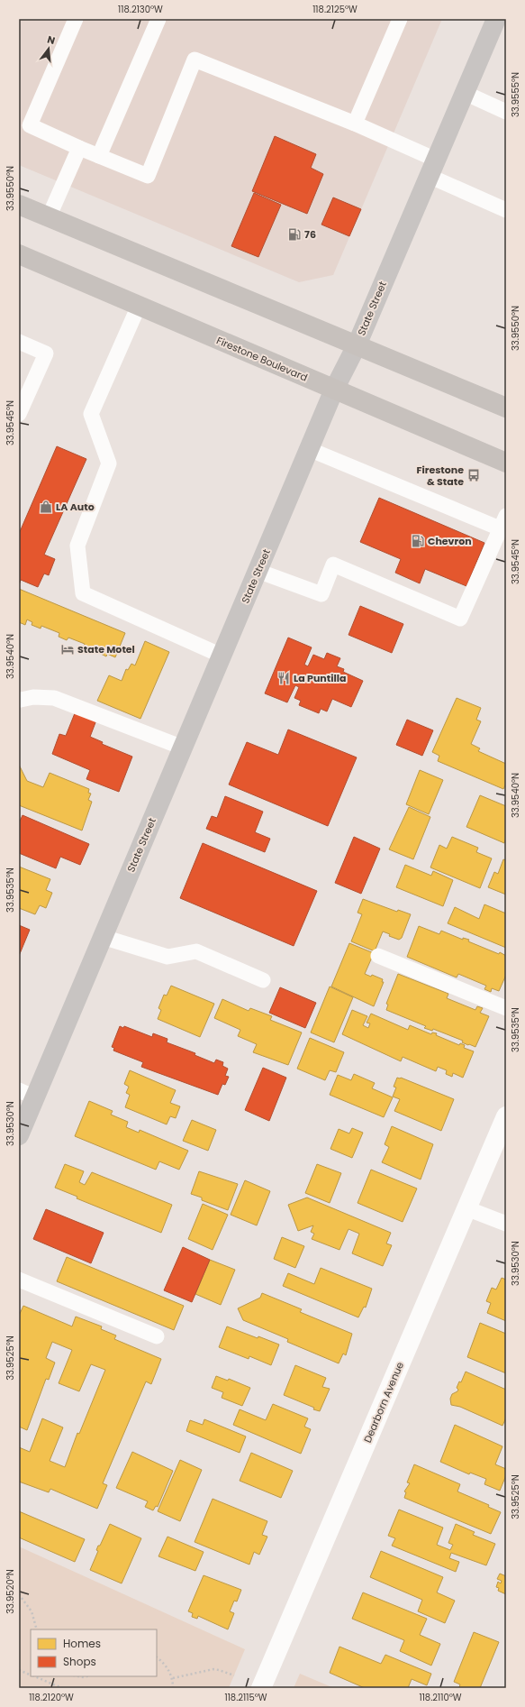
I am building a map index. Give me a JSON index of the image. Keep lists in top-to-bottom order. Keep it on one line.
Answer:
{"streets":{"main road":["State Street","Firestone Boulevard"],"street":["Dearborn Avenue"]},"crossings":[["State Street","Firestone Boulevard"]],"places":{"fuel station":["76","Chevron"],"bus stop":["Firestone & State"],"shop":["LA Auto"],"hotel":["State Motel"],"restaurant":["La Puntilla"]},"legend":["Homes","Shops"],"north":"top","coordinates":["118.2130°W","118.2125°W","33.9555°N","33.9550°N","33.9545°N","33.9540°N","33.9535°N","33.9530°N","33.9525°N","33.9520°N","118.2120°W","118.2115°W","118.2110°W"]}
